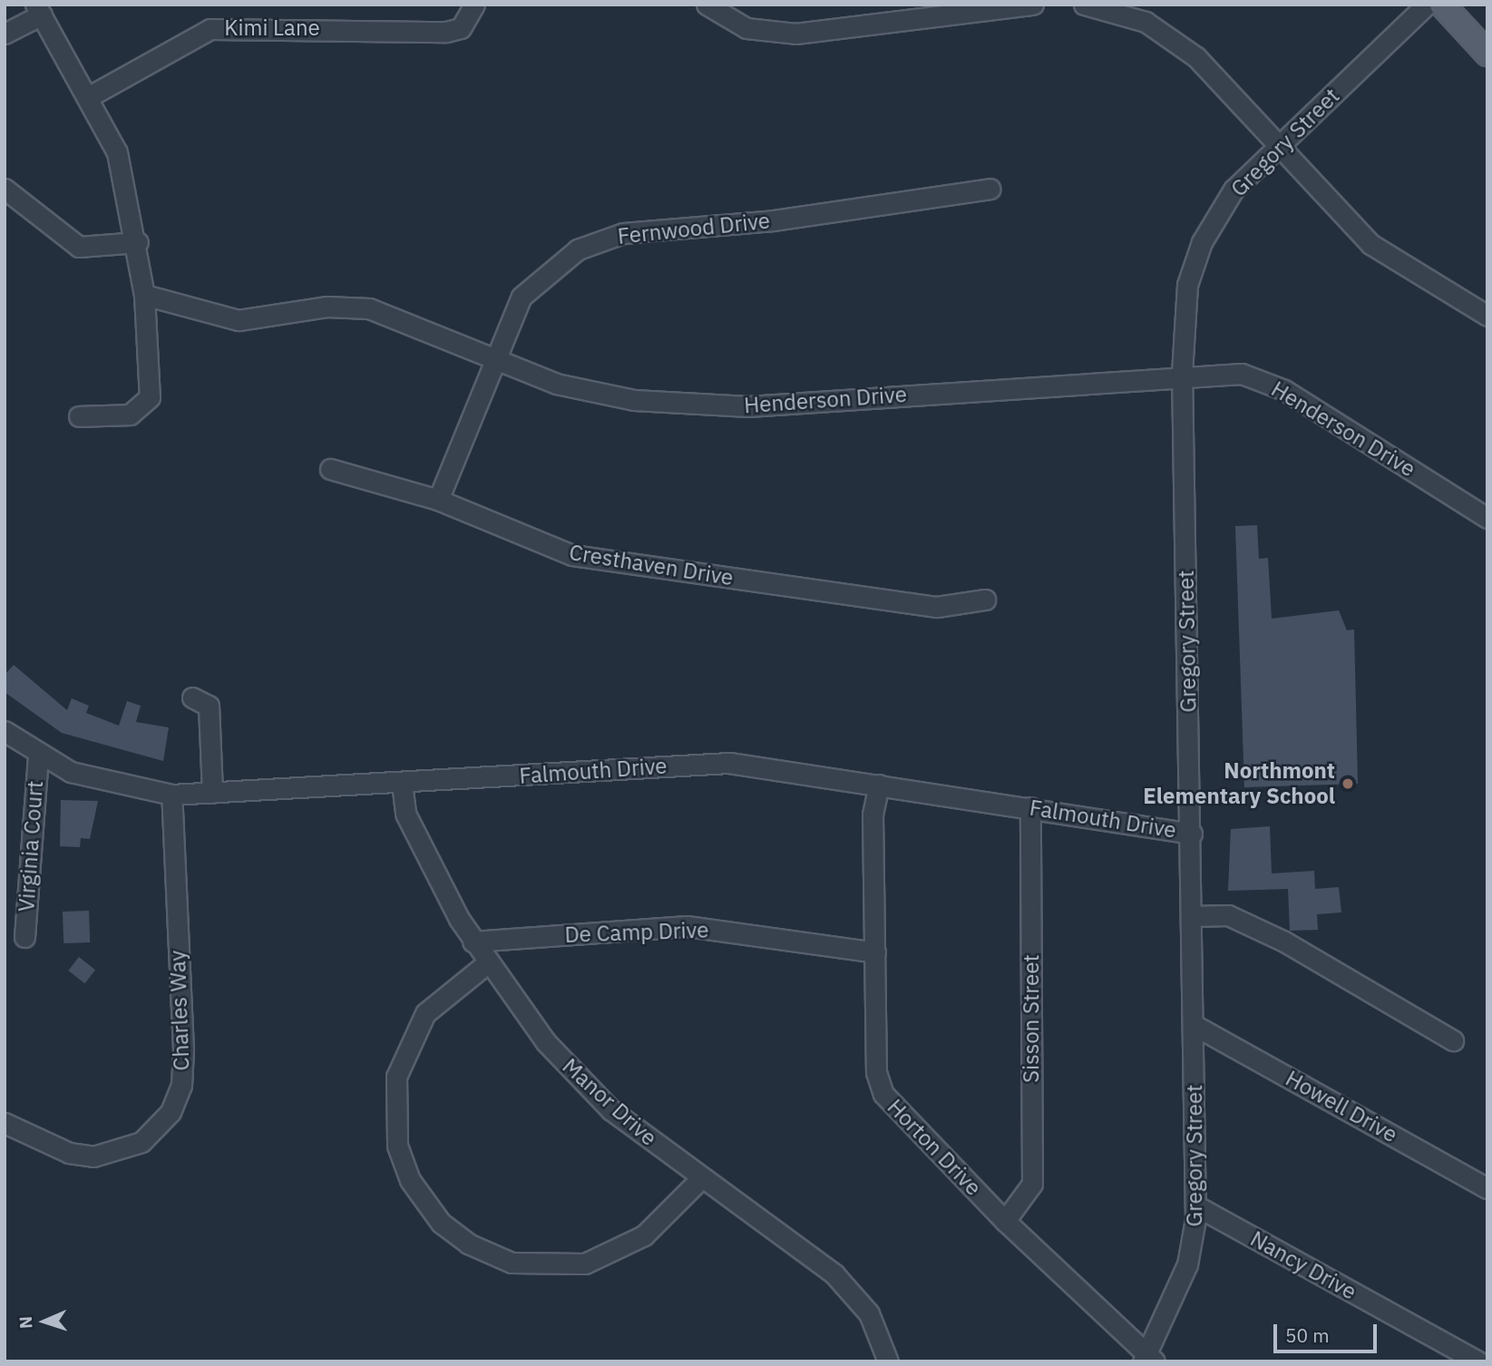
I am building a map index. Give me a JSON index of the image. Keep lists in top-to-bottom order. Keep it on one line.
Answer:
{"streets":{"street":["Kimi Lane","Gregory Street","Fernwood Drive","Henderson Drive","Cresthaven Drive","Falmouth Drive","Virginia Court","De Camp Drive","Charles Way","Sisson Street","Manor Drive","Howell Drive","Horton Drive","Nancy Drive"]},"crossings":[["Gregory Street","Henderson Drive"],["Gregory Street","Falmouth Drive"],["Gregory Street","Howell Drive"],["Gregory Street","Horton Drive"],["Gregory Street","Nancy Drive"],["Fernwood Drive","Henderson Drive"],["Fernwood Drive","Cresthaven Drive"],["Falmouth Drive","Virginia Court"],["Falmouth Drive","Charles Way"],["Falmouth Drive","Sisson Street"],["Falmouth Drive","Manor Drive"],["Falmouth Drive","Horton Drive"],["De Camp Drive","Manor Drive"],["De Camp Drive","Horton Drive"],["Sisson Street","Horton Drive"]],"places":["Northmont Elementary School"],"scale_bar":"50 m","north":"left"}
